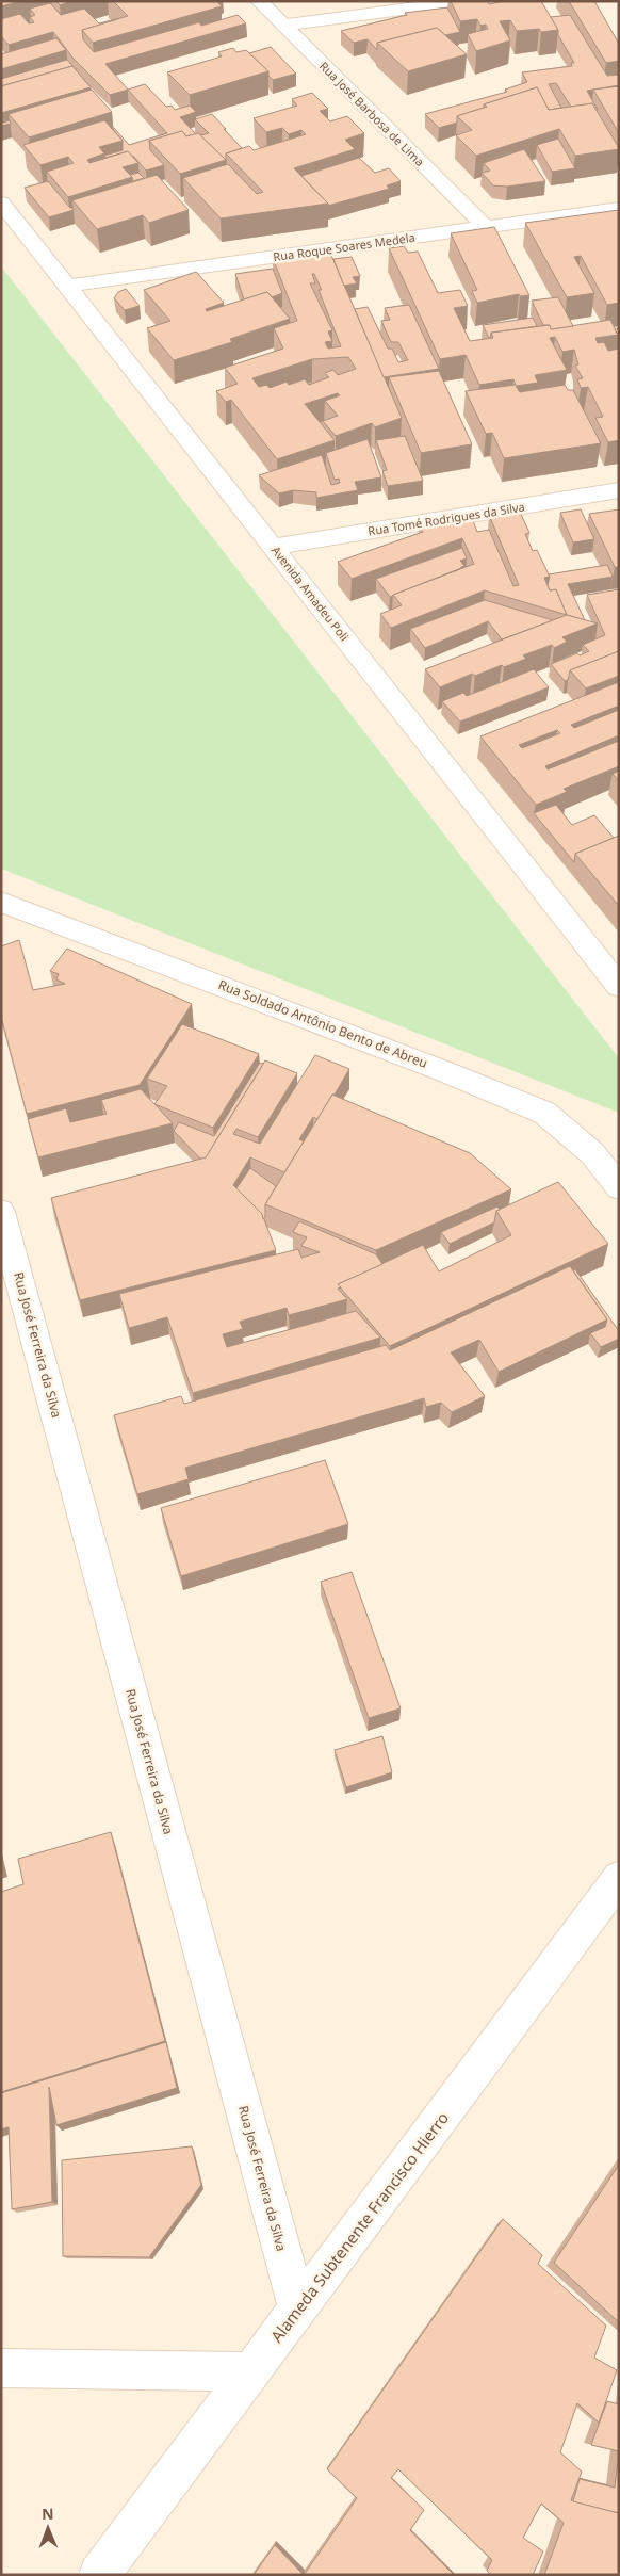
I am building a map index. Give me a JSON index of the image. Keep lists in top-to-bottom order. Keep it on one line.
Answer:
{"streets":{"street":["Rua José Barbosa de Lima","Rua Roque Soares Medela","Rua Tomé Rodrigues da Silva","Avenida Amadeu Poli","Rua Soldado Antônio Bento de Abreu","Rua José Ferreira da Silva","Alameda Subtenente Francisco Hierro"]},"crossings":[["Rua José Barbosa de Lima","Rua Roque Soares Medela"],["Rua Roque Soares Medela","Avenida Amadeu Poli"],["Rua Tomé Rodrigues da Silva","Avenida Amadeu Poli"],["Rua José Ferreira da Silva","Alameda Subtenente Francisco Hierro"]],"north":"top"}
